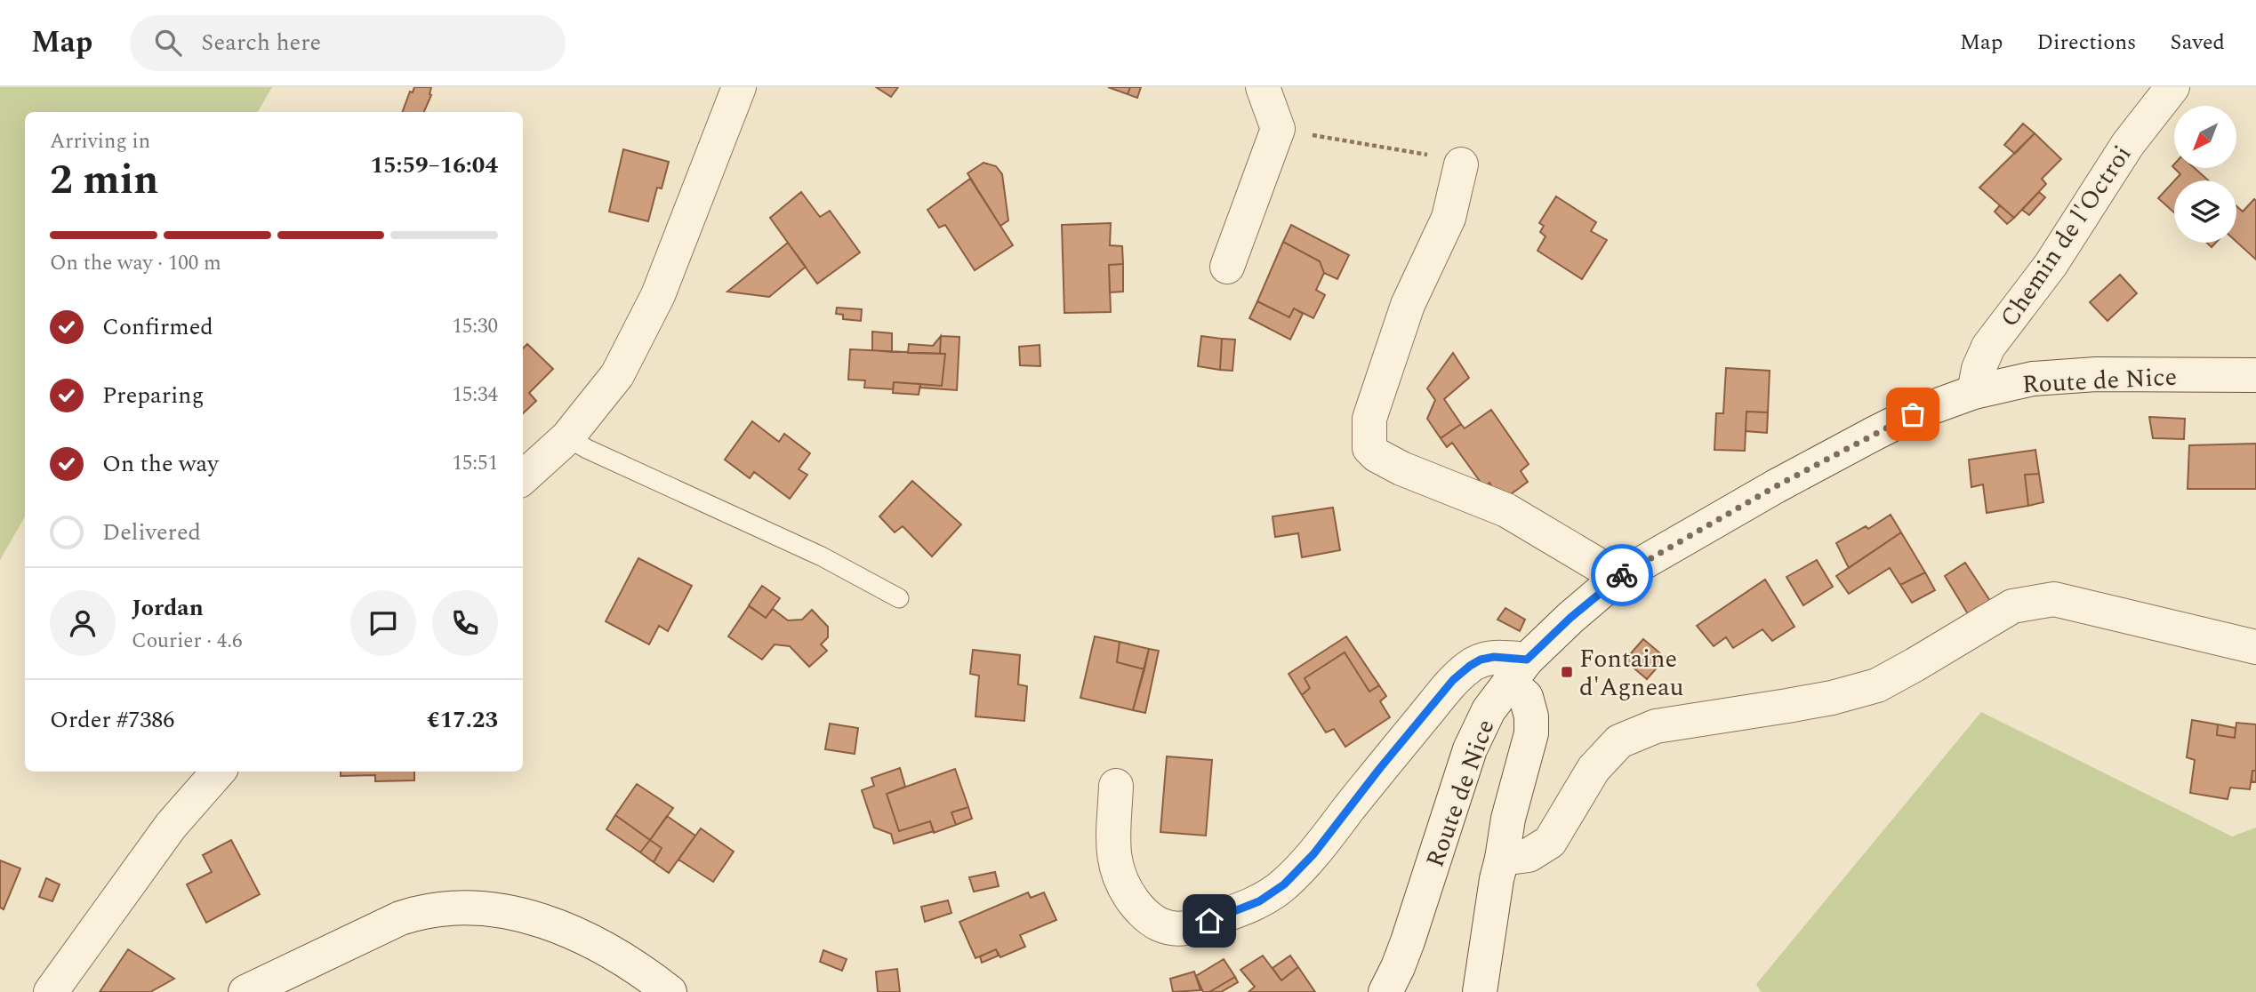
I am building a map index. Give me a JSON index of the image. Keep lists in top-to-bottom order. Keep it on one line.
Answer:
{"streets":{"street":["Chemin de l'Octroi","Route de Nice"]},"crossings":[["Chemin de l'Octroi","Route de Nice"]],"places":{"transit":["Fontaine d'Agneau"]},"north":"bottom left","page":{"header":"Map","search":"Search here","nav":["Map","Directions","Saved"],"heading":["2 min","Arriving in","15:59–16:04"],"panel":["Jordan","Courier · 4.6","Order #7386","€17.23"],"bar":"On the way · 100 m","list":[["Confirmed","15:30"],["Preparing","15:34"],["On the way","15:51"],"Delivered"]}}
